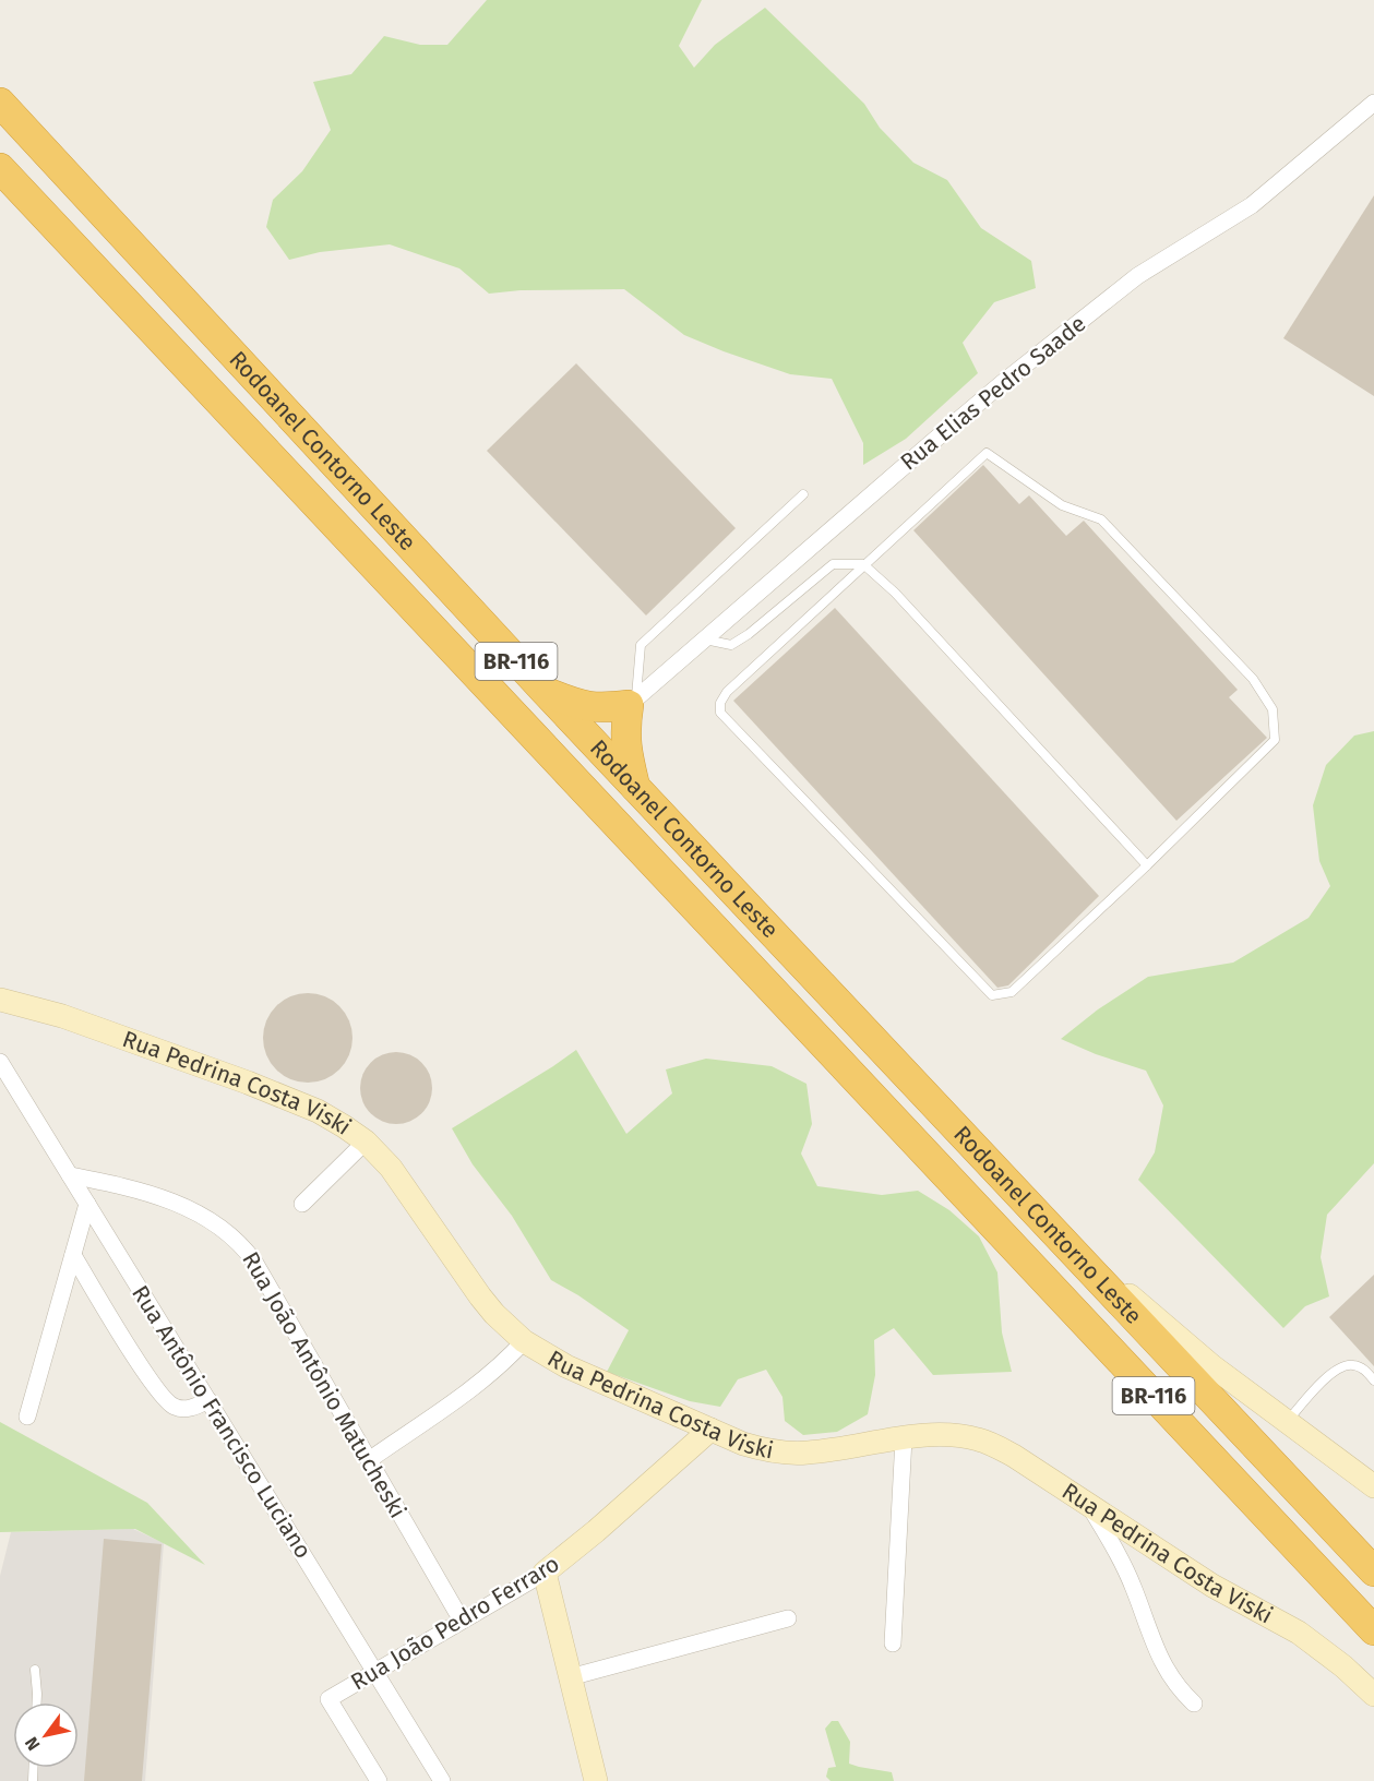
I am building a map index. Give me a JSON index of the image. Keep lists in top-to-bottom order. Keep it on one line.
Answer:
{"streets":{"highway":["Rodoanel Contorno Leste","BR-116"],"street":["Rua Elias Pedro Saade","Rua Pedrina Costa Viski","Rua João Antônio Matucheski","Rua Antônio Francisco Luciano","Rua João Pedro Ferraro"]},"crossings":[["Rua Pedrina Costa Viski","Rua João Pedro Ferraro"],["Rua João Antônio Matucheski","Rua Antônio Francisco Luciano"],["Rua João Antônio Matucheski","Rua João Pedro Ferraro"],["Rua Antônio Francisco Luciano","Rua João Pedro Ferraro"]],"north":"bottom left"}
